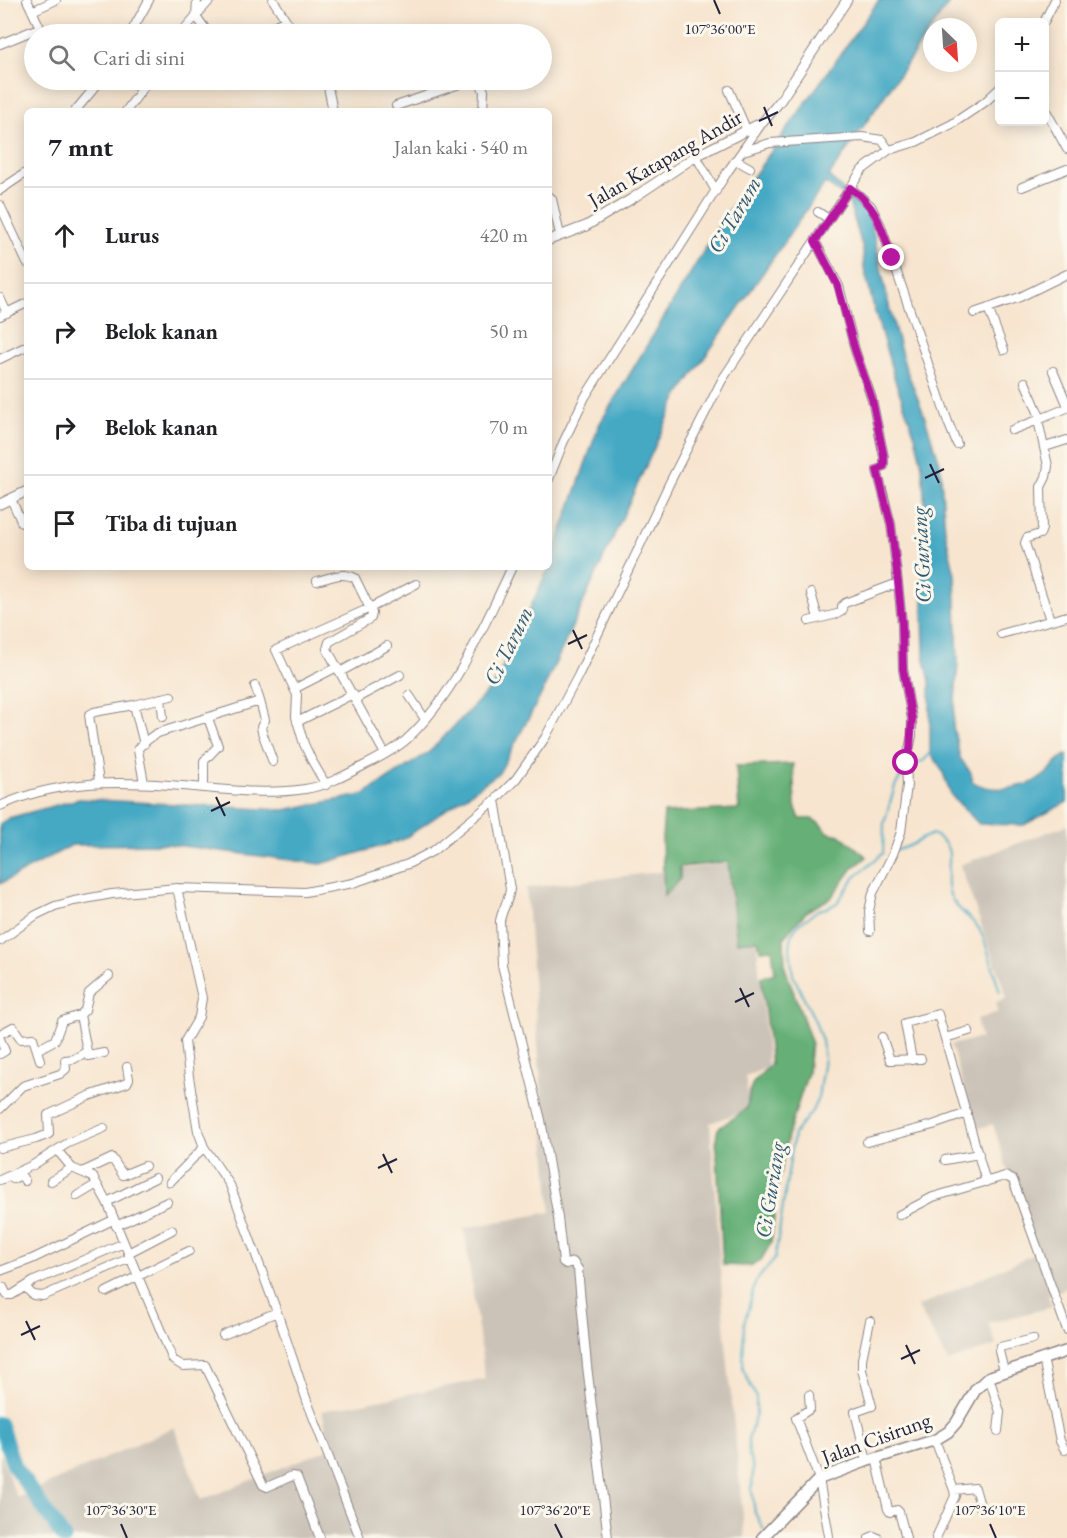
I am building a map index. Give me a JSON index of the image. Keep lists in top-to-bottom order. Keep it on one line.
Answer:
{"streets":{"main road":["Jalan Cisirung"],"street":["Jalan Katapang Andir"]},"water":["Ci Tarum","Ci Guriang"],"north":"bottom right","page":{"map_buttons":["+","−"],"search":"Cari di sini","heading":["7 mnt","Jalan kaki · 540 m"],"list":[["Lurus","420 m"],["Belok kanan","50 m"],["Belok kanan","70 m"],"Tiba di tujuan"]},"coordinates":["107°36'00\"E","107°36'30\"E","107°36'20\"E","107°36'10\"E"]}
